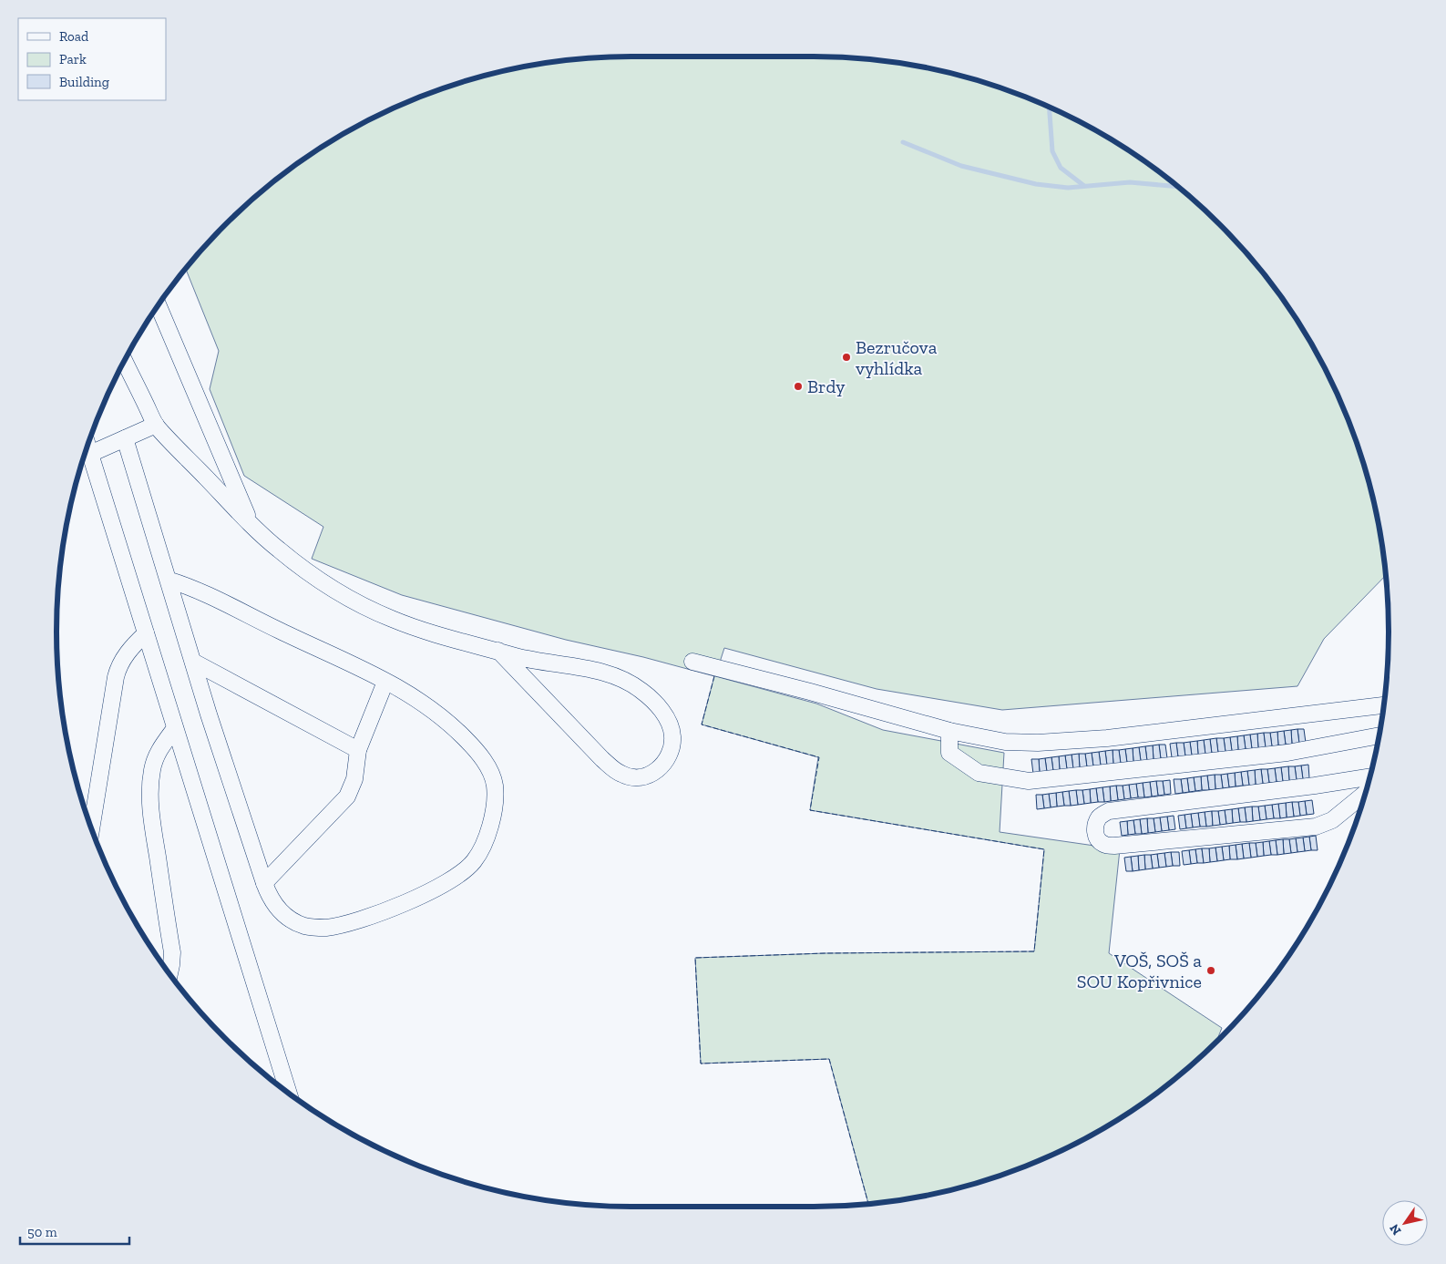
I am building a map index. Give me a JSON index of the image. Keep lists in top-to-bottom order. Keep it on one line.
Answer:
{"places":["Bezručova vyhlídka","Brdy","VOŠ, SOŠ a SOU Kopřivnice"],"legend":["Road","Park","Building"],"scale_bar":"50 m","north":"bottom left"}
